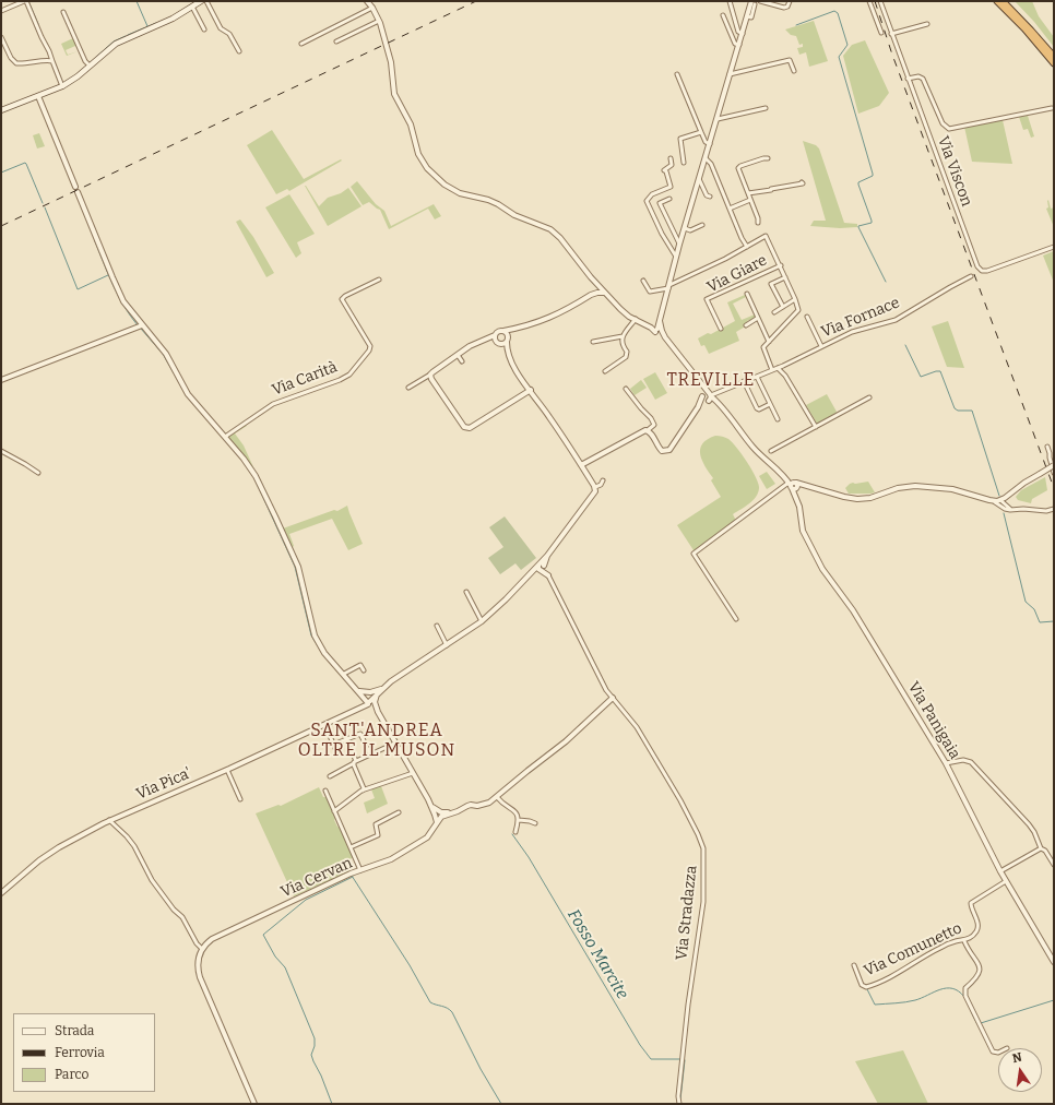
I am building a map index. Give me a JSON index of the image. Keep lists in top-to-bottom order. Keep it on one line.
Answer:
{"streets":{"street":["Via Viscon","Via Giare","Via Fornace","Via Carità","Via Panigaia","Via Pica'","Via Cervan","Via Stradazza","Via Comunetto"]},"crossings":[["Via Panigaia","Via Comunetto"]],"districts":["TREVILLE","SANT'ANDREA OLTRE IL MUSON"],"water":["Fosso Marcite"],"legend":["Strada","Ferrovia","Parco"],"north":"top"}
